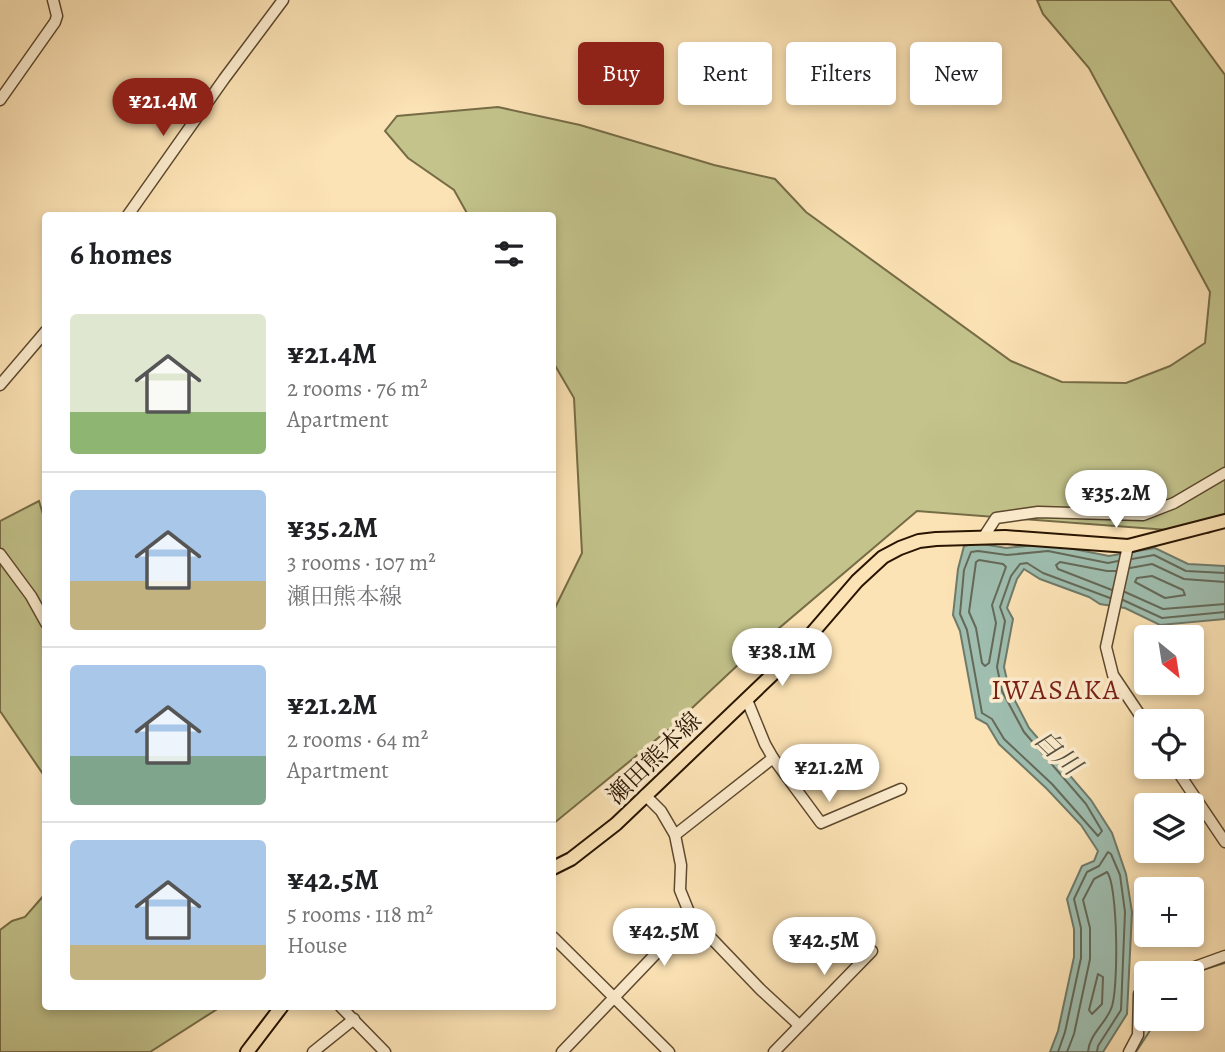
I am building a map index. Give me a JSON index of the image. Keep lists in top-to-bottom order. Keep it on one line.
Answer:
{"streets":{"main road":["瀬田熊本線"]},"districts":["IWASAKA"],"water":["白川"],"north":"bottom right","page":{"chip":["Buy","Rent","Filters","New"],"price":["¥21.4M","¥35.2M","¥38.1M","¥21.2M","¥42.5M","¥42.5M"],"heading":"6 homes","list":[{"name":"¥21.4M","note":"2 rooms · 76 m² · Apartment"},{"name":"¥35.2M","note":"3 rooms · 107 m² · 瀬田熊本線"},{"name":"¥21.2M","note":"2 rooms · 64 m² · Apartment"},{"name":"¥42.5M","note":"5 rooms · 118 m² · House"}],"map_buttons":["+","−"]}}
